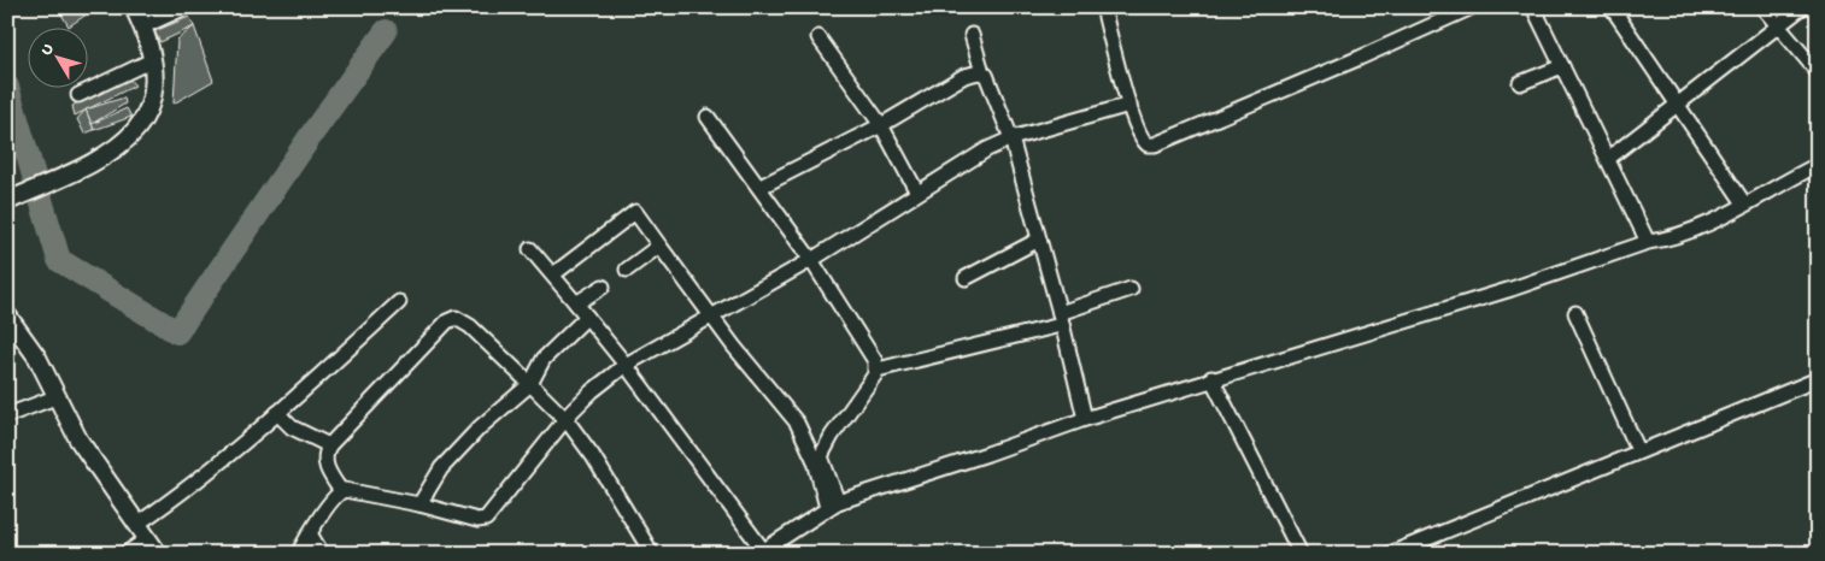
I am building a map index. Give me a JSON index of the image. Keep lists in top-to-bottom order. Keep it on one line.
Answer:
{"north":"top left"}
